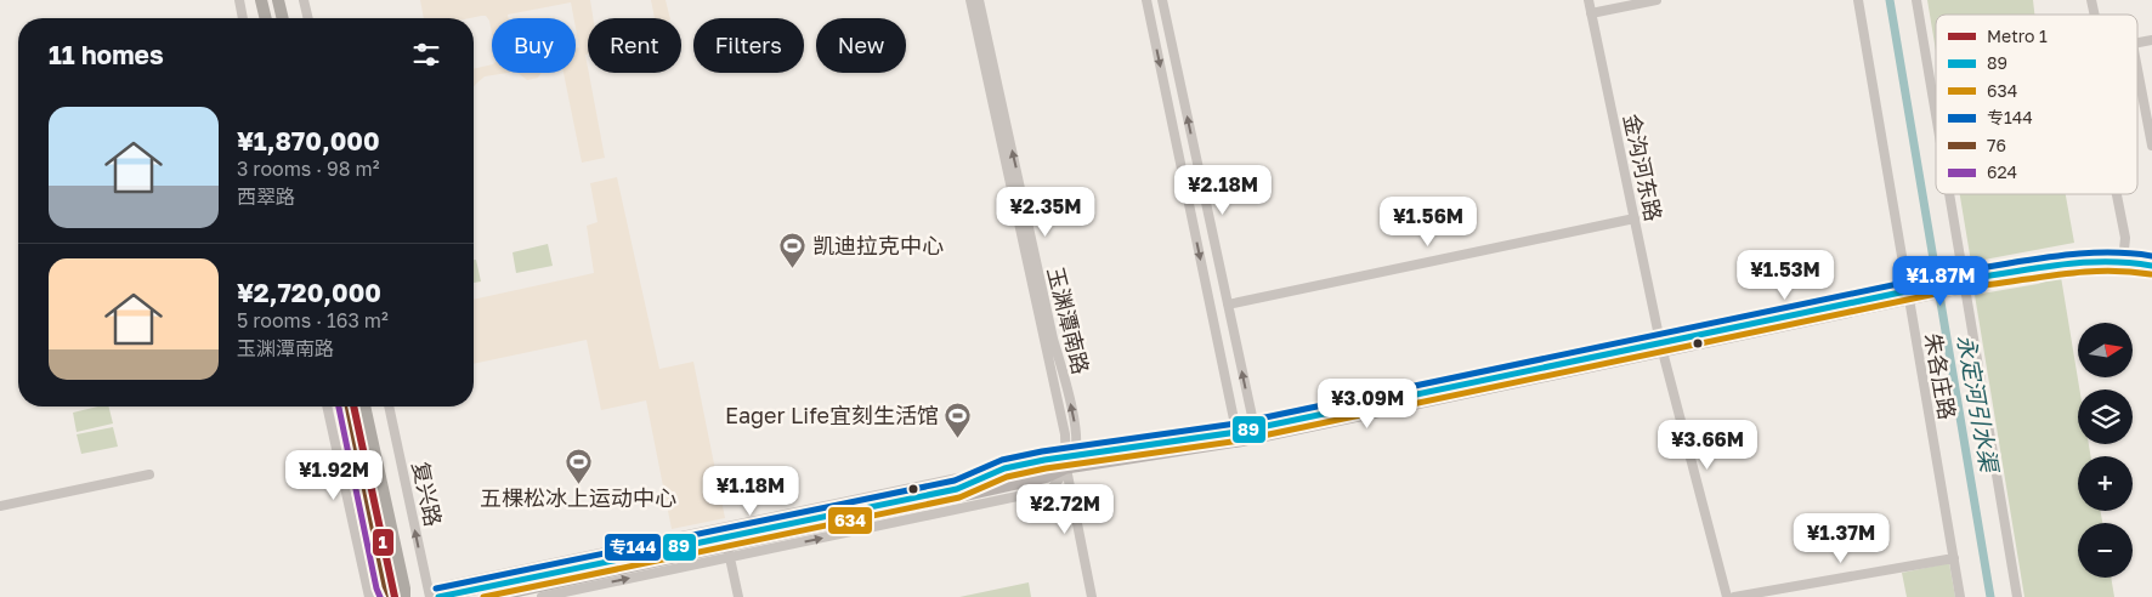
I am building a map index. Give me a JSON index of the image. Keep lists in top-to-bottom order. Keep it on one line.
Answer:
{"streets":{"highway":["复兴路"],"street":["金沟河东路","玉渊潭南路","朱各庄路"]},"water":["永定河引水渠"],"places":{"sports":["凯迪拉克中心","Eager Life宜刻生活馆","五棵松冰上运动中心"]},"lines":["transit line 专144","transit line 89","transit line 634","metro line 1","transit line 76","transit line 624"],"legend":["Metro 1","89","634","专144","76","624"],"north":"right","page":{"chip":["Buy","Rent","Filters","New"],"heading":"11 homes","list":[{"name":"¥1,870,000","note":"3 rooms · 98 m² · 西翠路"},{"name":"¥2,720,000","note":"5 rooms · 163 m² · 玉渊潭南路"}],"price":["¥2.18M","¥2.35M","¥1.56M","¥1.53M","¥1.87M","¥3.09M","¥3.66M","¥1.92M","¥1.18M","¥2.72M","¥1.37M"],"map_buttons":["+","−"]}}
